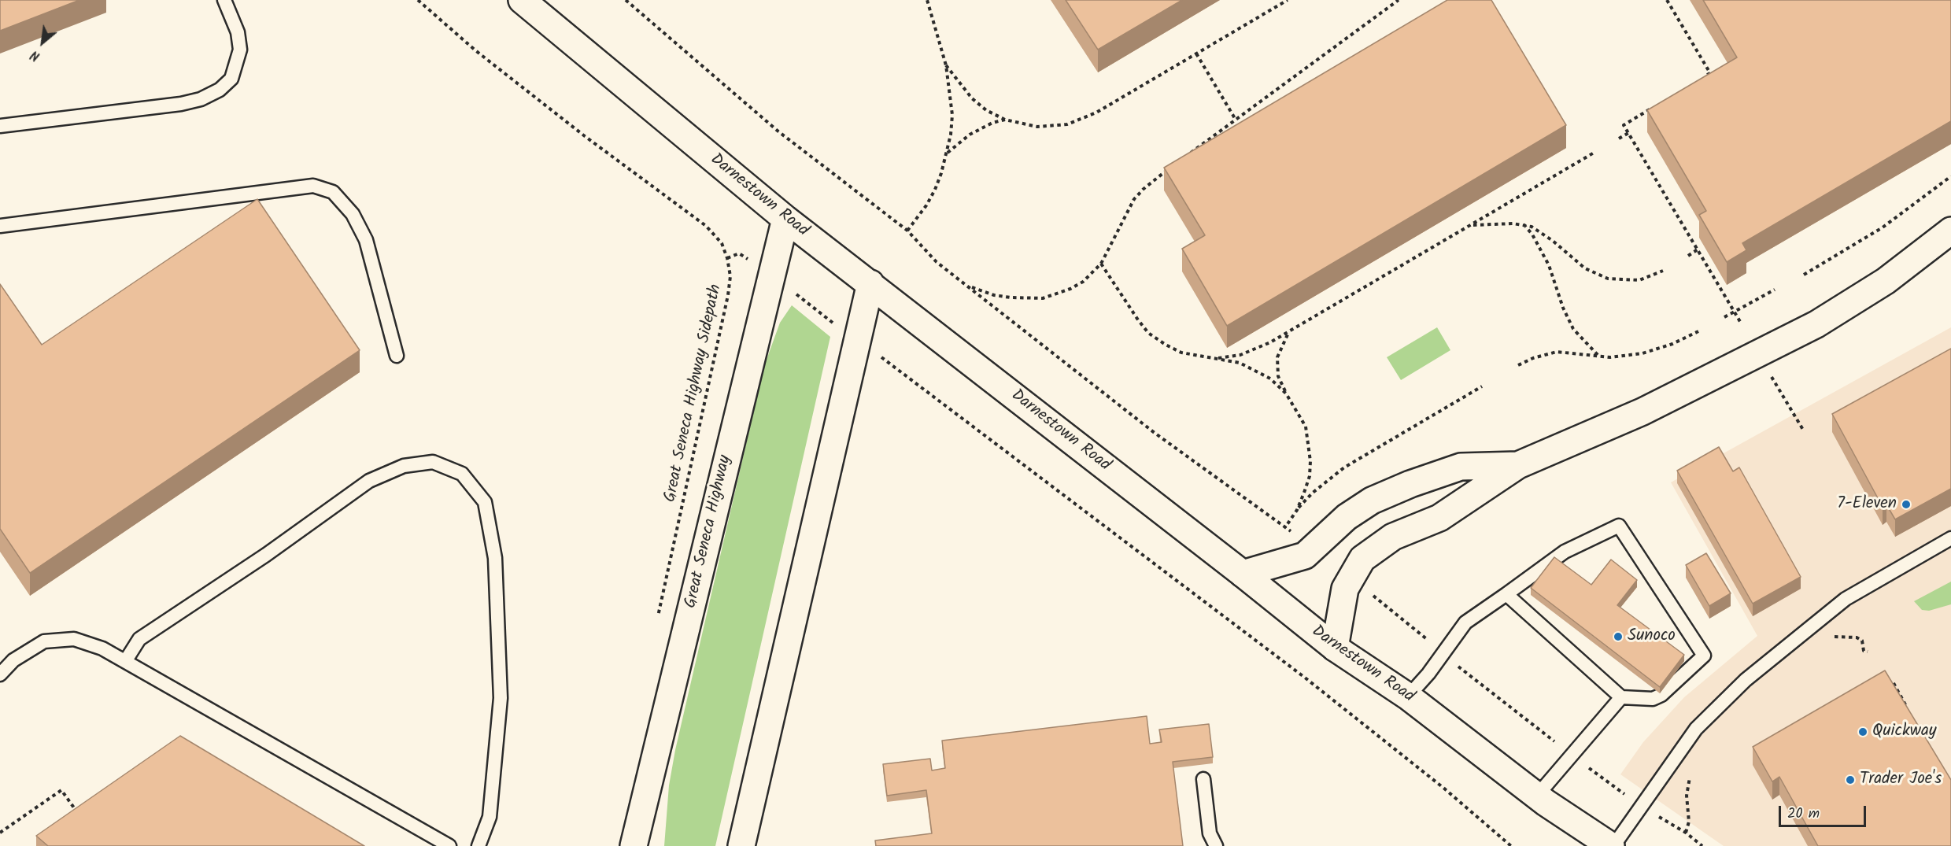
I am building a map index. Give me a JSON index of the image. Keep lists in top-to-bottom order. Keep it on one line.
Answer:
{"streets":{"main road":["Darnestown Road","Great Seneca Highway"],"path":["Great Seneca Highway Sidepath"]},"crossings":[["Darnestown Road","Great Seneca Highway"]],"places":["7-Eleven","Sunoco","Quickway","Trader Joe's"],"scale_bar":"20 m","north":"bottom left"}
